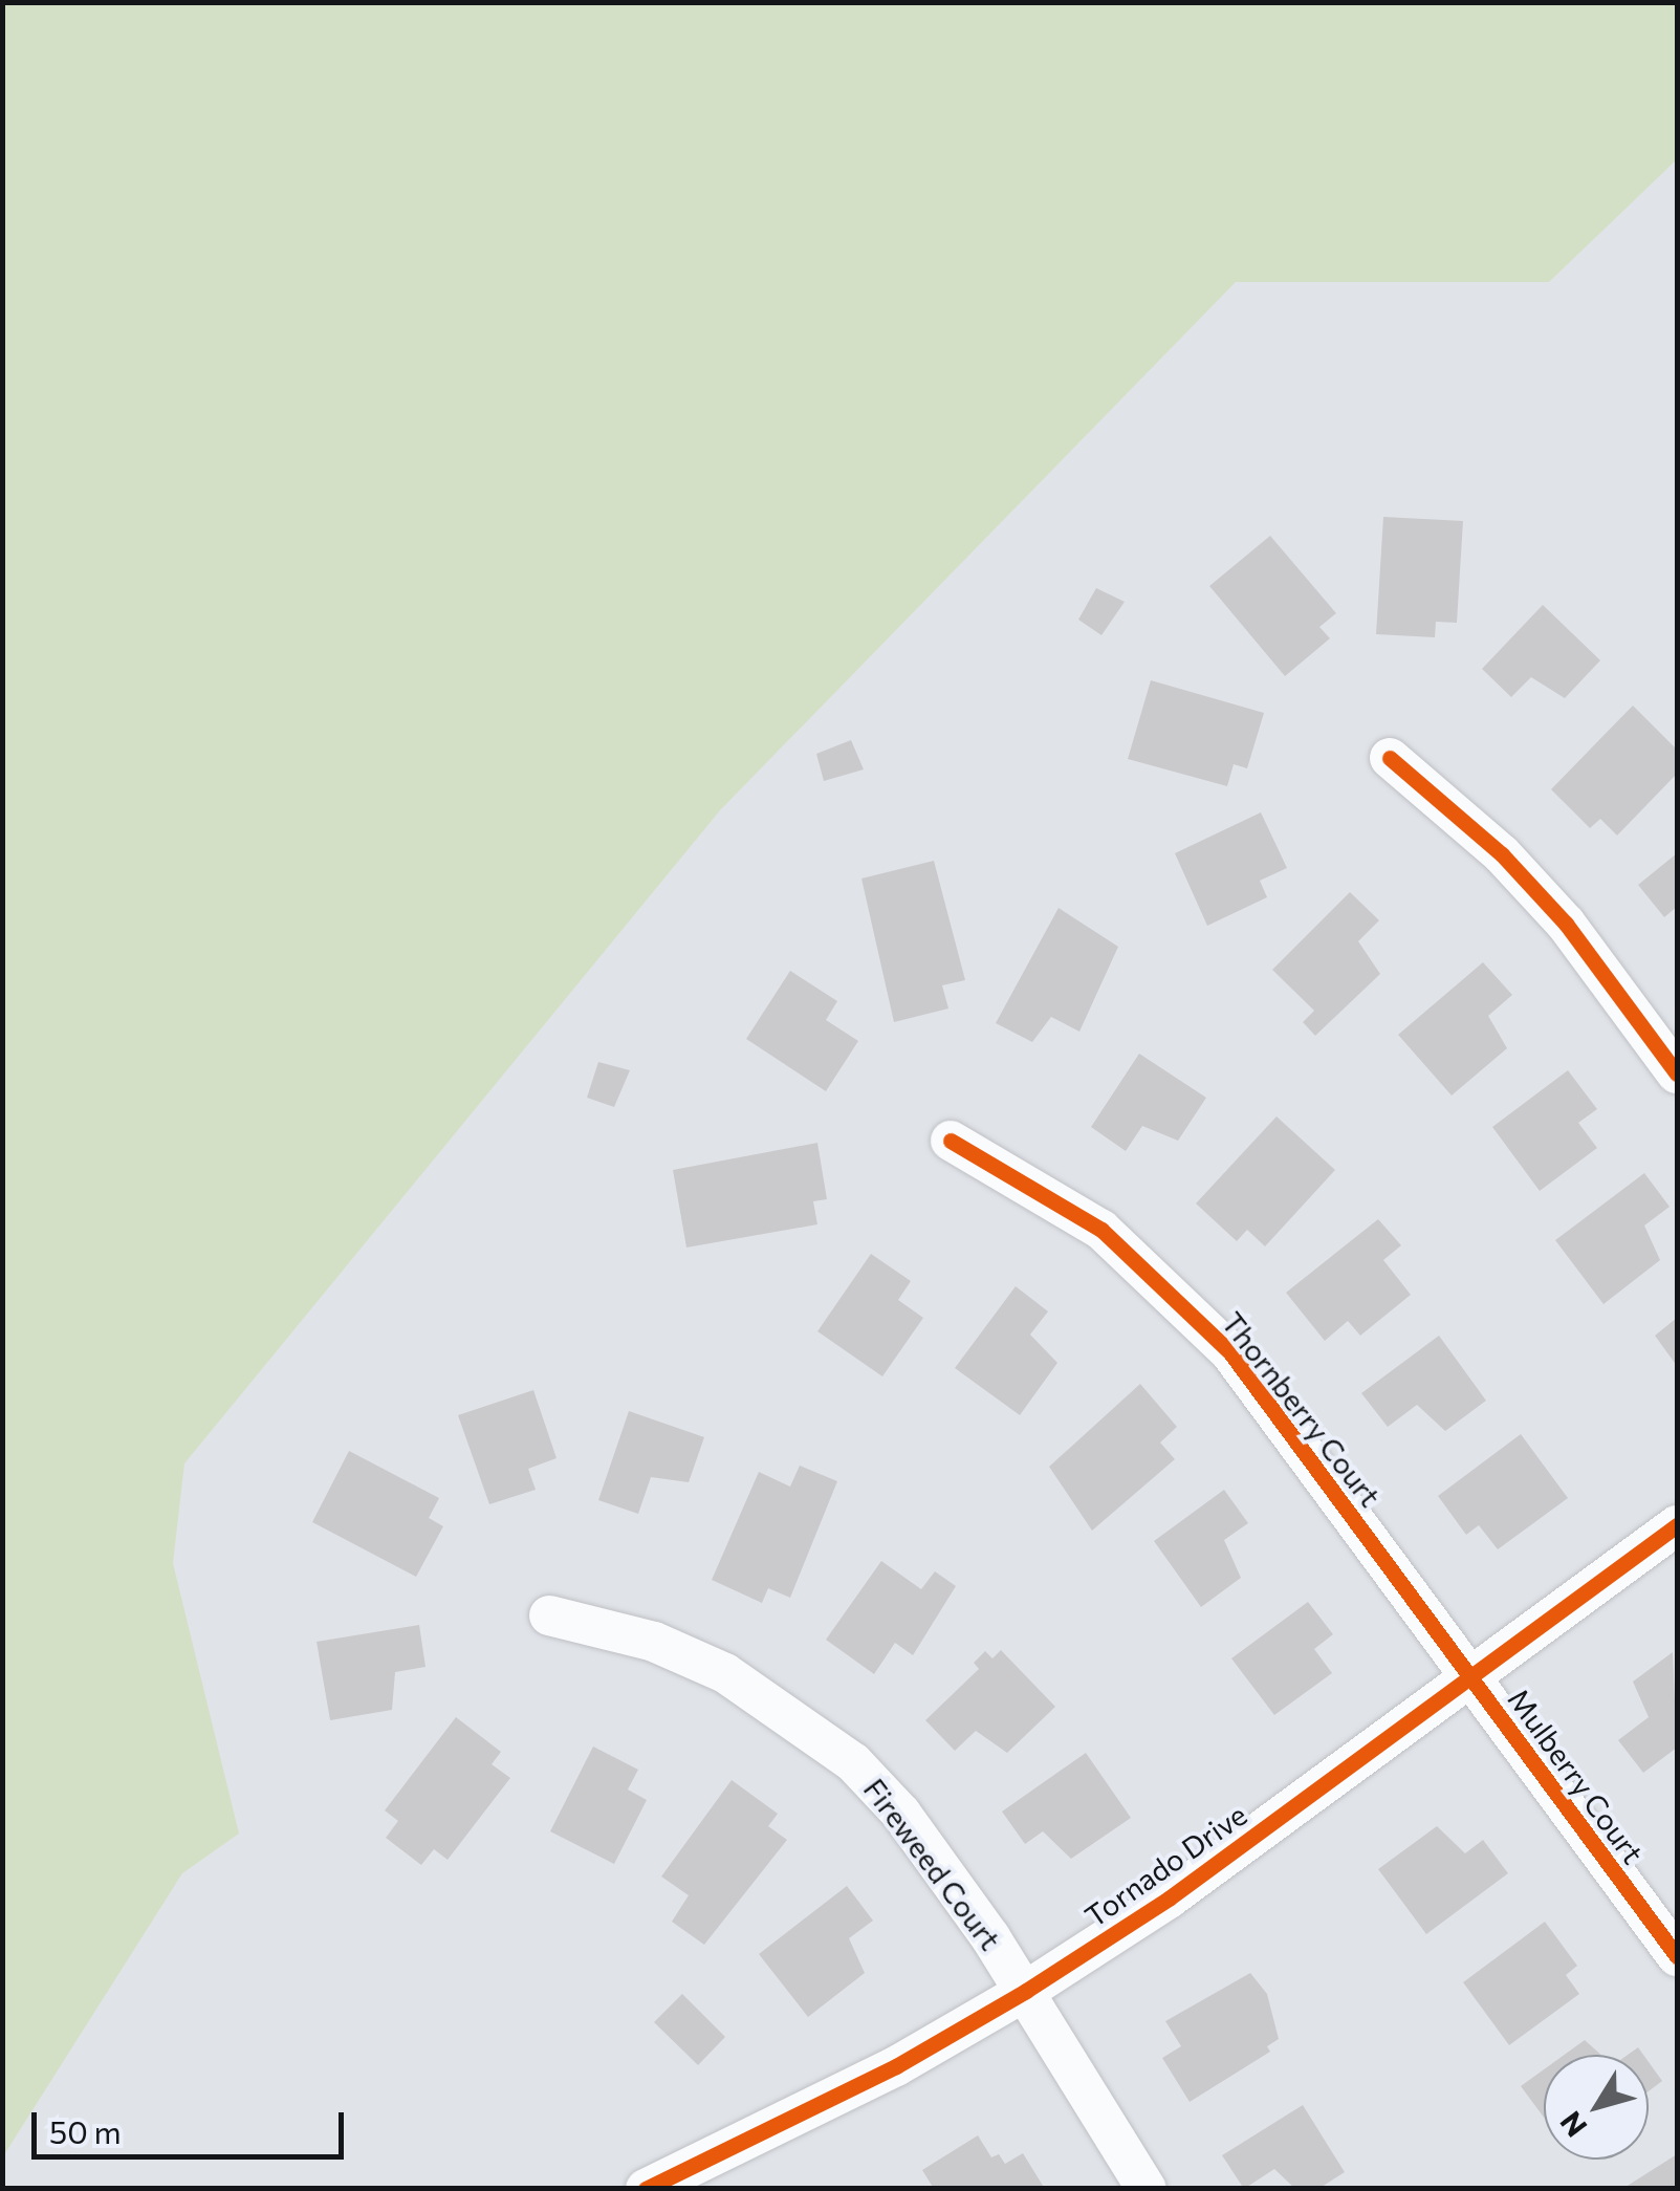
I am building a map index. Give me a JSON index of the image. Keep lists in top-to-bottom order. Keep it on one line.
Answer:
{"streets":{"street":["Thornberry Court","Mulberry Court","Fireweed Court","Tornado Drive"]},"crossings":[["Thornberry Court","Mulberry Court"],["Thornberry Court","Tornado Drive"],["Mulberry Court","Tornado Drive"],["Fireweed Court","Tornado Drive"]],"scale_bar":"50 m","north":"bottom left"}
